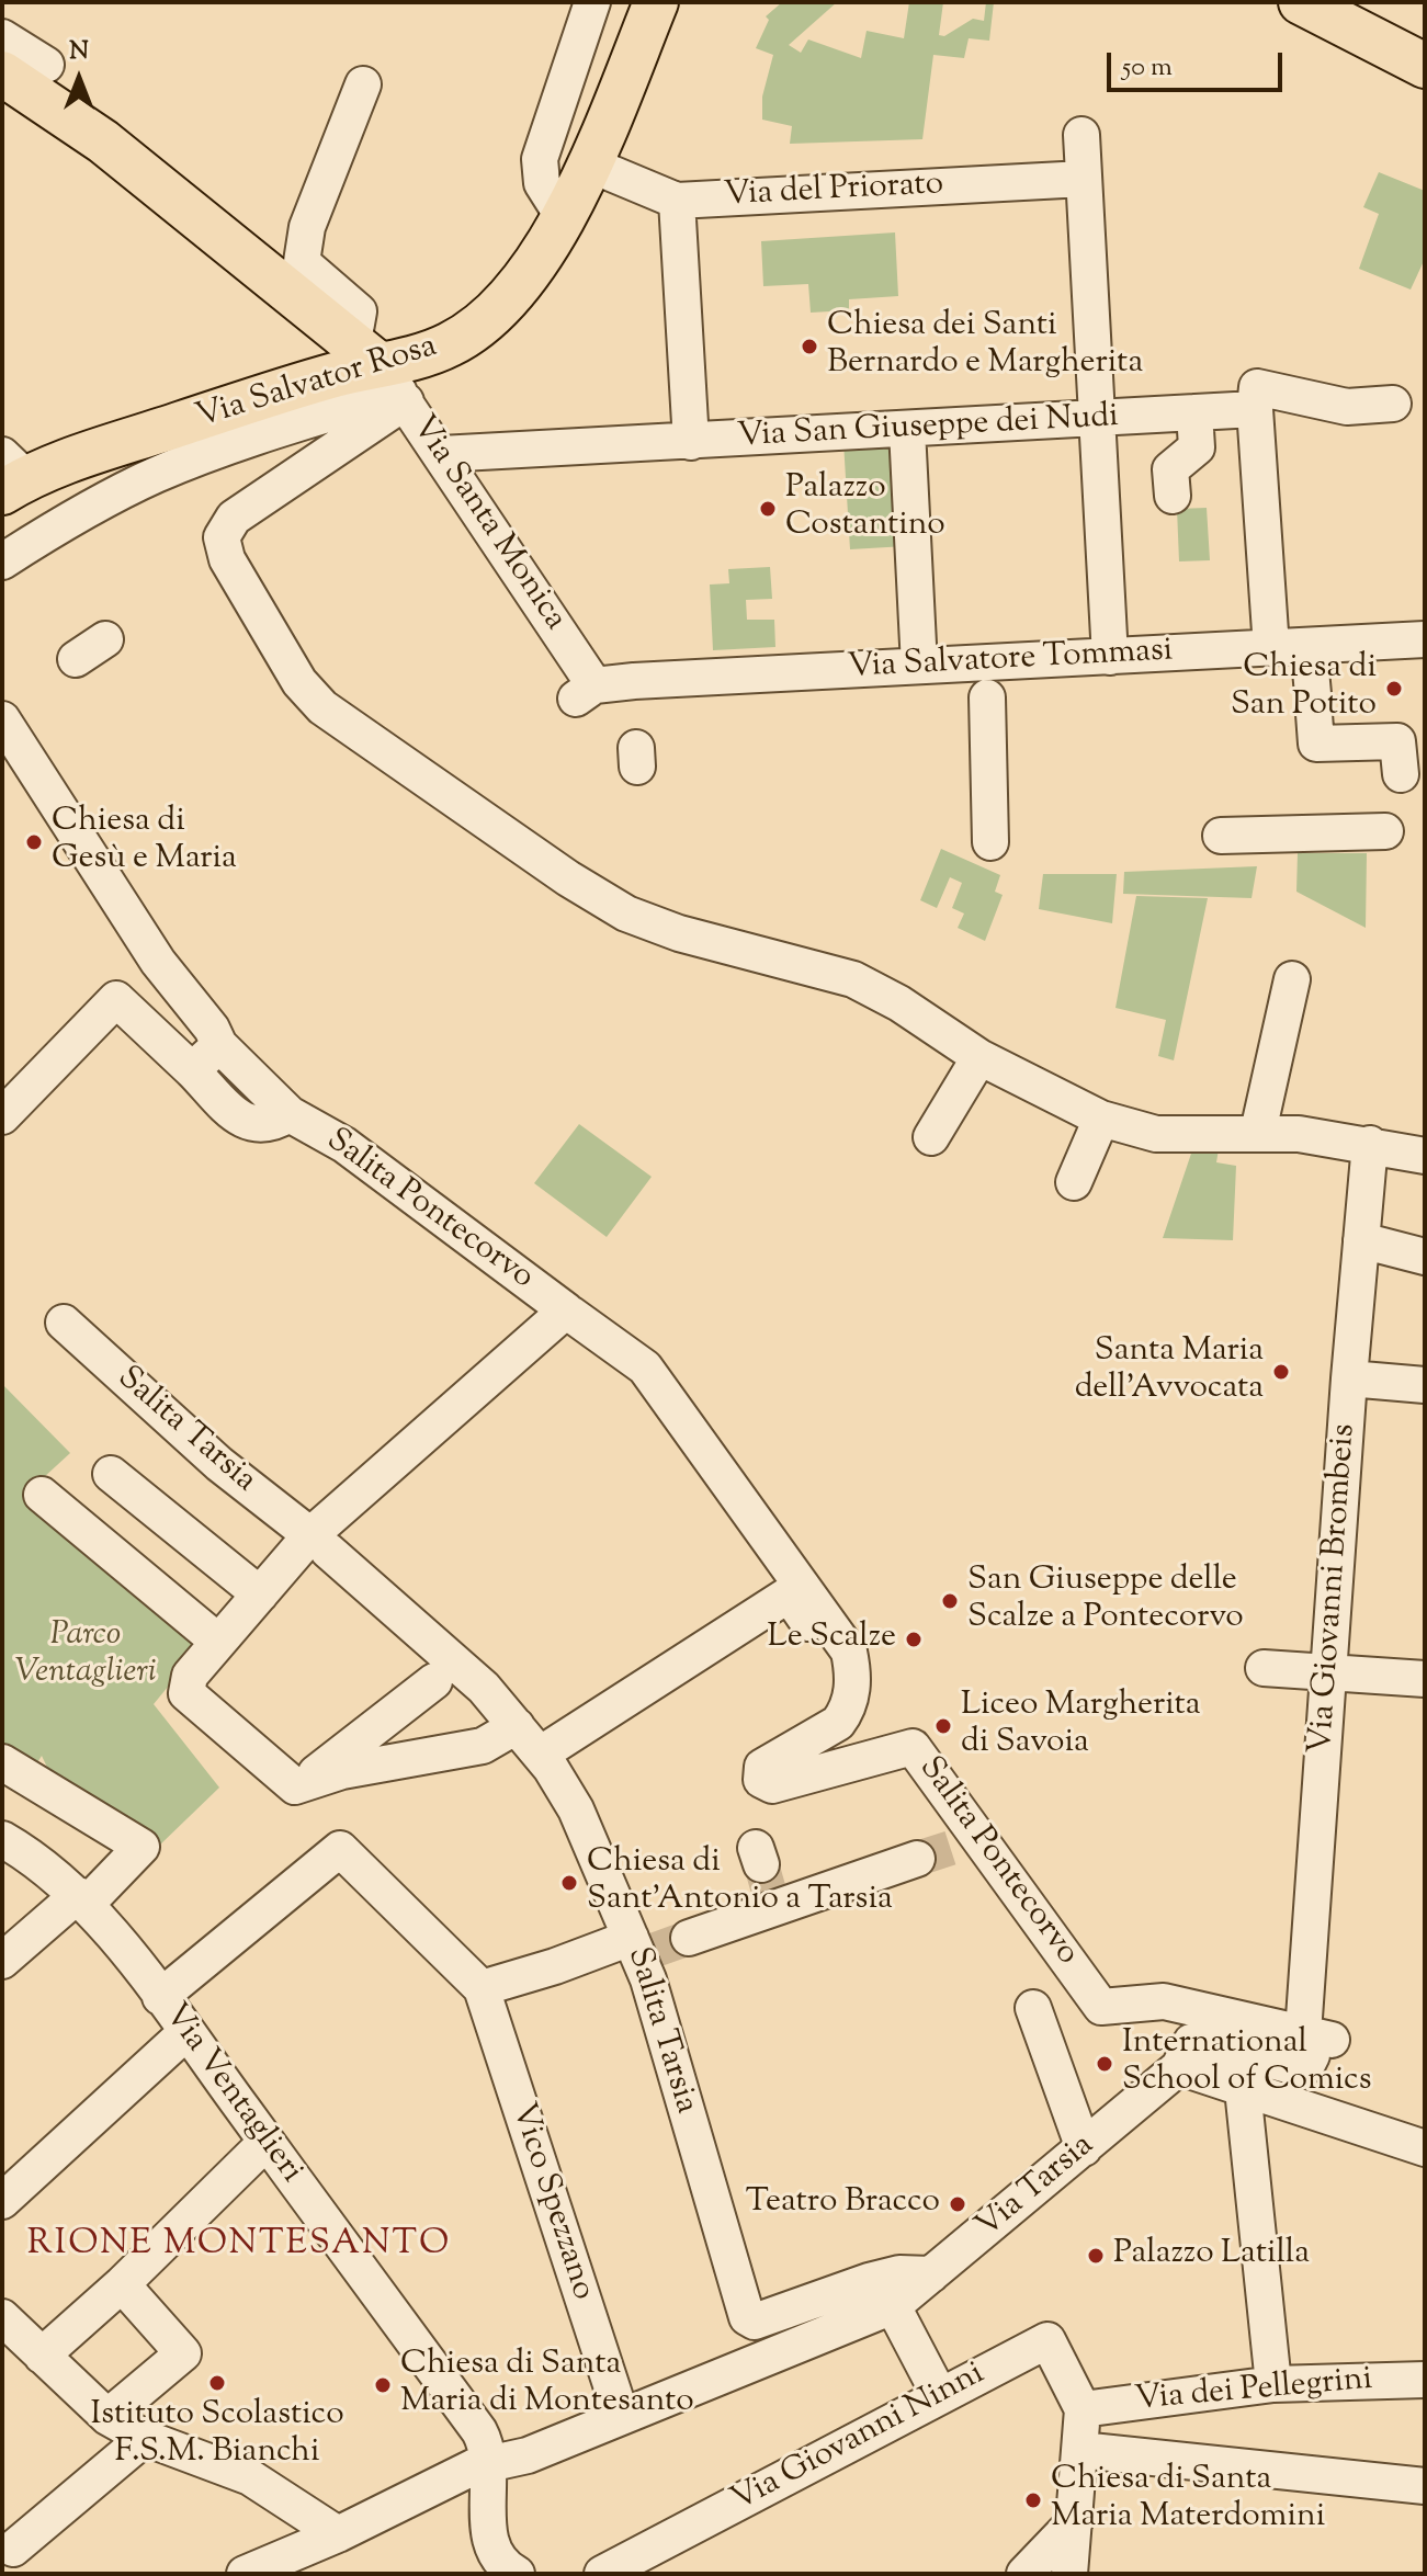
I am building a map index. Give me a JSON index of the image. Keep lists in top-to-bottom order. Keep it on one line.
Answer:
{"streets":{"main road":["Via Salvator Rosa"],"street":["Via del Priorato","Via San Giuseppe dei Nudi","Via Santa Monica","Via Salvatore Tommasi","Salita Pontecorvo","Salita Tarsia","Via Giovanni Brombeis","Via Ventaglieri","Via Tarsia","Vico Spezzano","Via dei Pellegrini","Via Giovanni Ninni"]},"crossings":[["Via del Priorato","Via Salvator Rosa"],["Via Salvator Rosa","Via Santa Monica"],["Via San Giuseppe dei Nudi","Via Santa Monica"],["Via Santa Monica","Via Salvatore Tommasi"],["Salita Pontecorvo","Via Giovanni Brombeis"],["Salita Pontecorvo","Via Tarsia"],["Salita Tarsia","Via Tarsia"],["Via Giovanni Brombeis","Via Tarsia"],["Via Ventaglieri","Via Tarsia"],["Via Tarsia","Vico Spezzano"],["Via dei Pellegrini","Via Giovanni Ninni"]],"districts":["RIONE MONTESANTO"],"parks":["Parco Ventaglieri"],"places":["Chiesa dei Santi Bernardo e Margherita","Palazzo Costantino","Chiesa di San Potito","Chiesa di Gesù e Maria","Santa Maria dell'Avvocata","San Giuseppe delle Scalze a Pontecorvo","Le Scalze","Liceo Margherita di Savoia","Chiesa di Sant'Antonio a Tarsia","International School of Comics","Teatro Bracco","Palazzo Latilla","Istituto Scolastico F.S.M. Bianchi","Chiesa di Santa Maria di Montesanto","Chiesa di Santa Maria Materdomini"],"scale_bar":"50 m","north":"top"}
